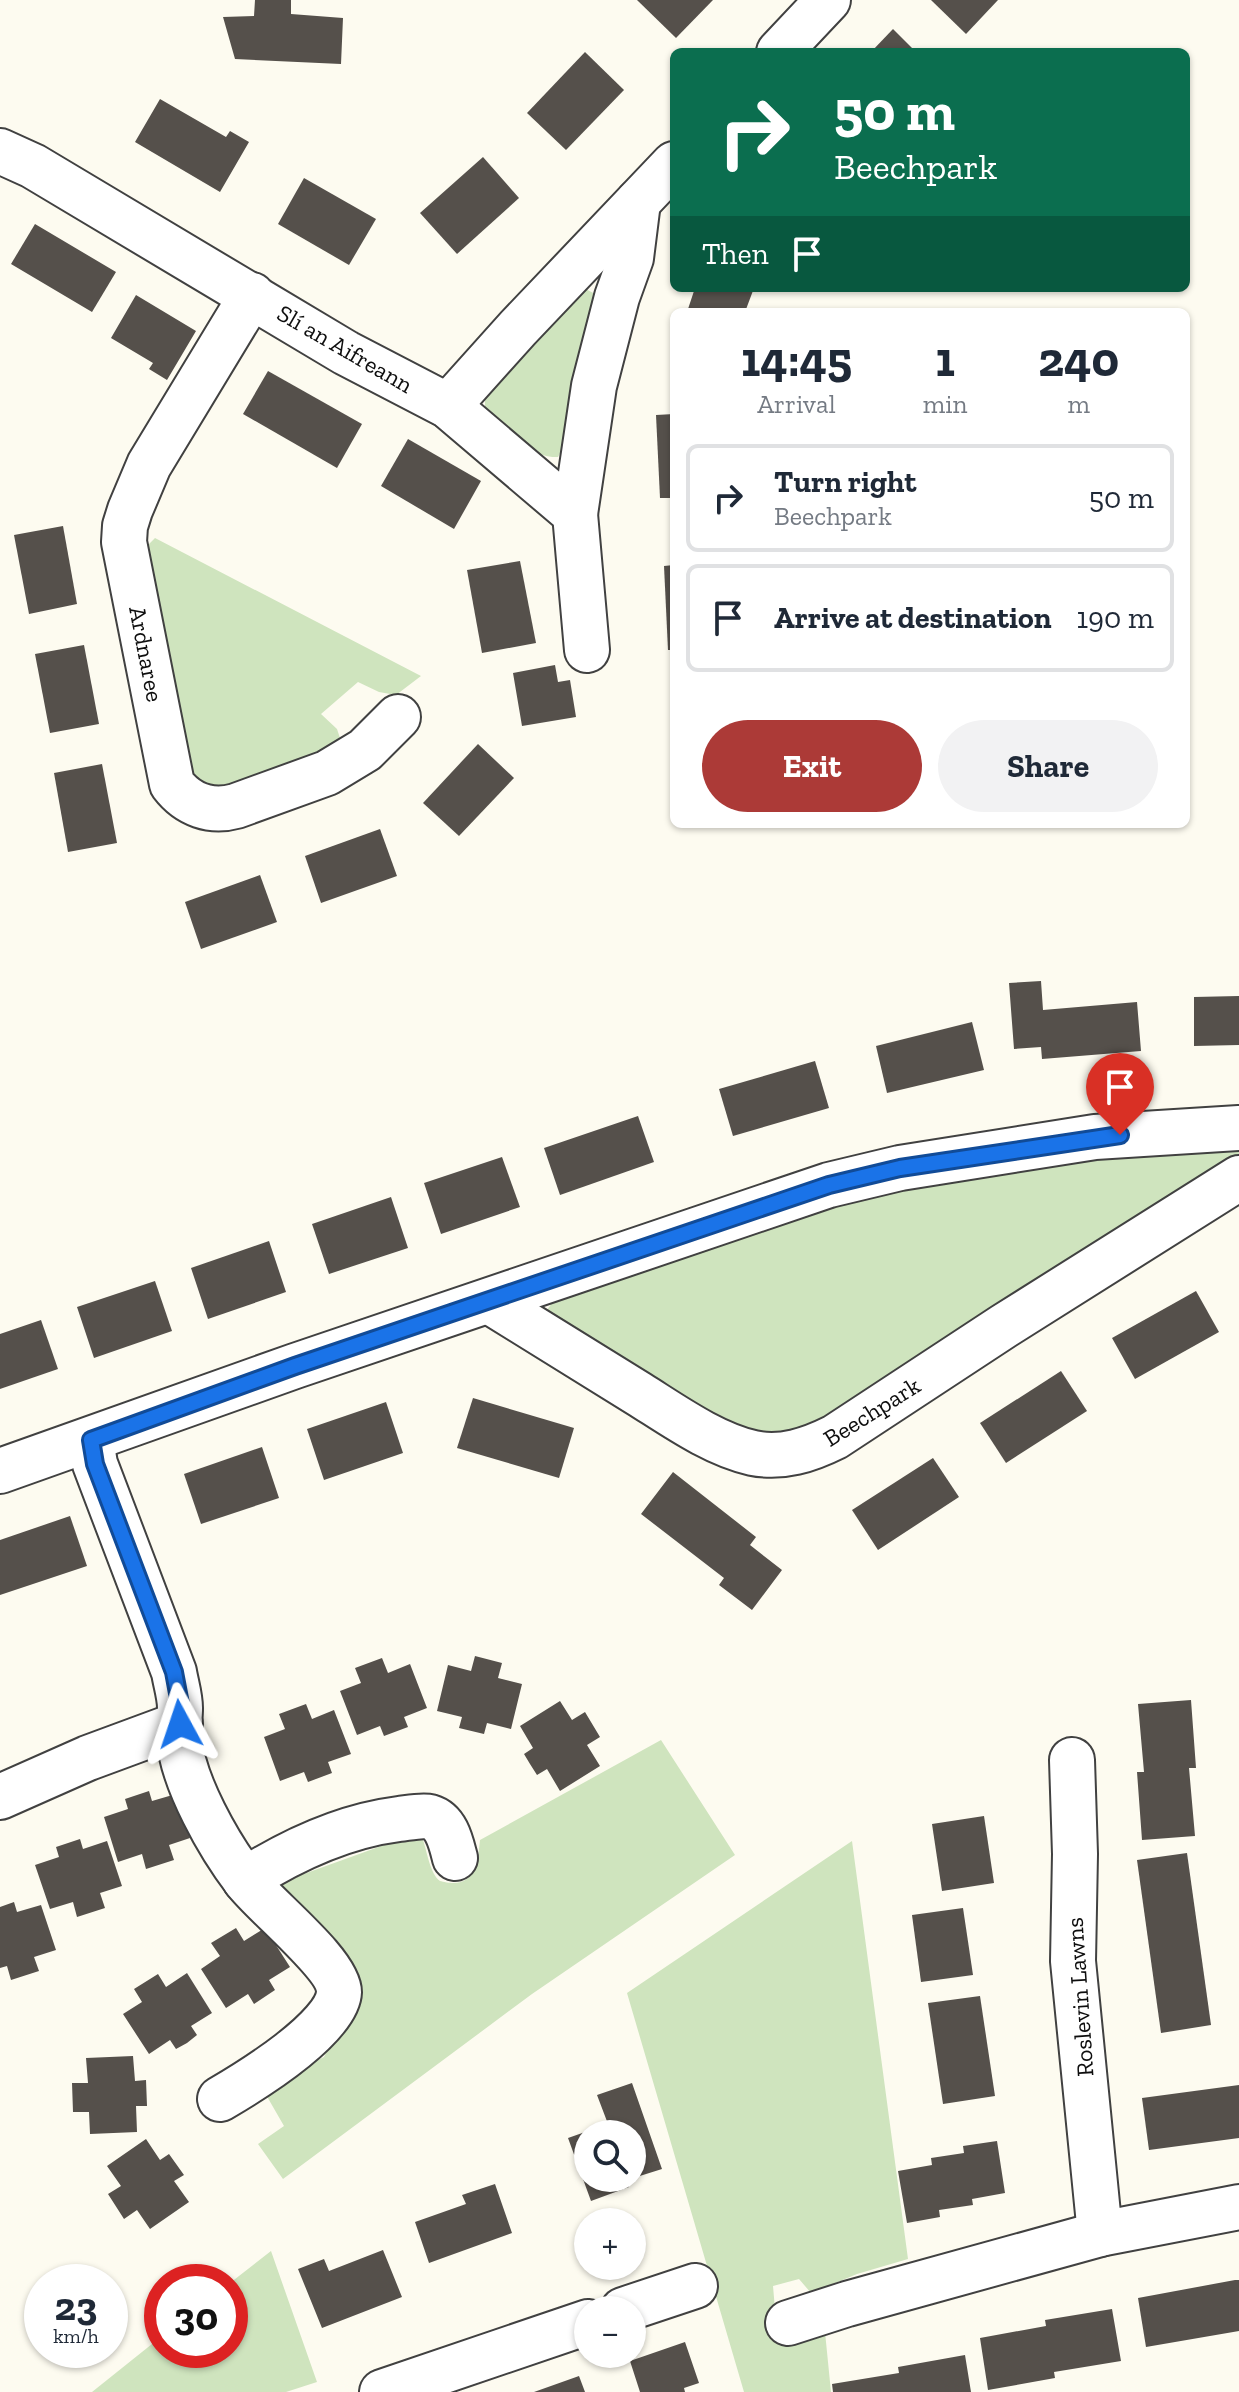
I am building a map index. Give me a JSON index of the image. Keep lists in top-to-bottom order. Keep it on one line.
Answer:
{"streets":{"street":["Slí an Aifreann","Ardnaree","Beechpark","Roslevin Lawns"]},"crossings":[["Slí an Aifreann","Ardnaree"]],"page":{"turn":["50 m","Beechpark"],"then":"Then","eta":["14:45","Arrival","1","min","240","m"],"list":[{"name":"Turn right","note":"Beechpark","value":"50 m"},{"name":"Arrive at destination","value":"190 m"}],"buttons":["Exit","Share"],"map_buttons":["+","−"],"speed":"23 km/h","limit":"30"}}
